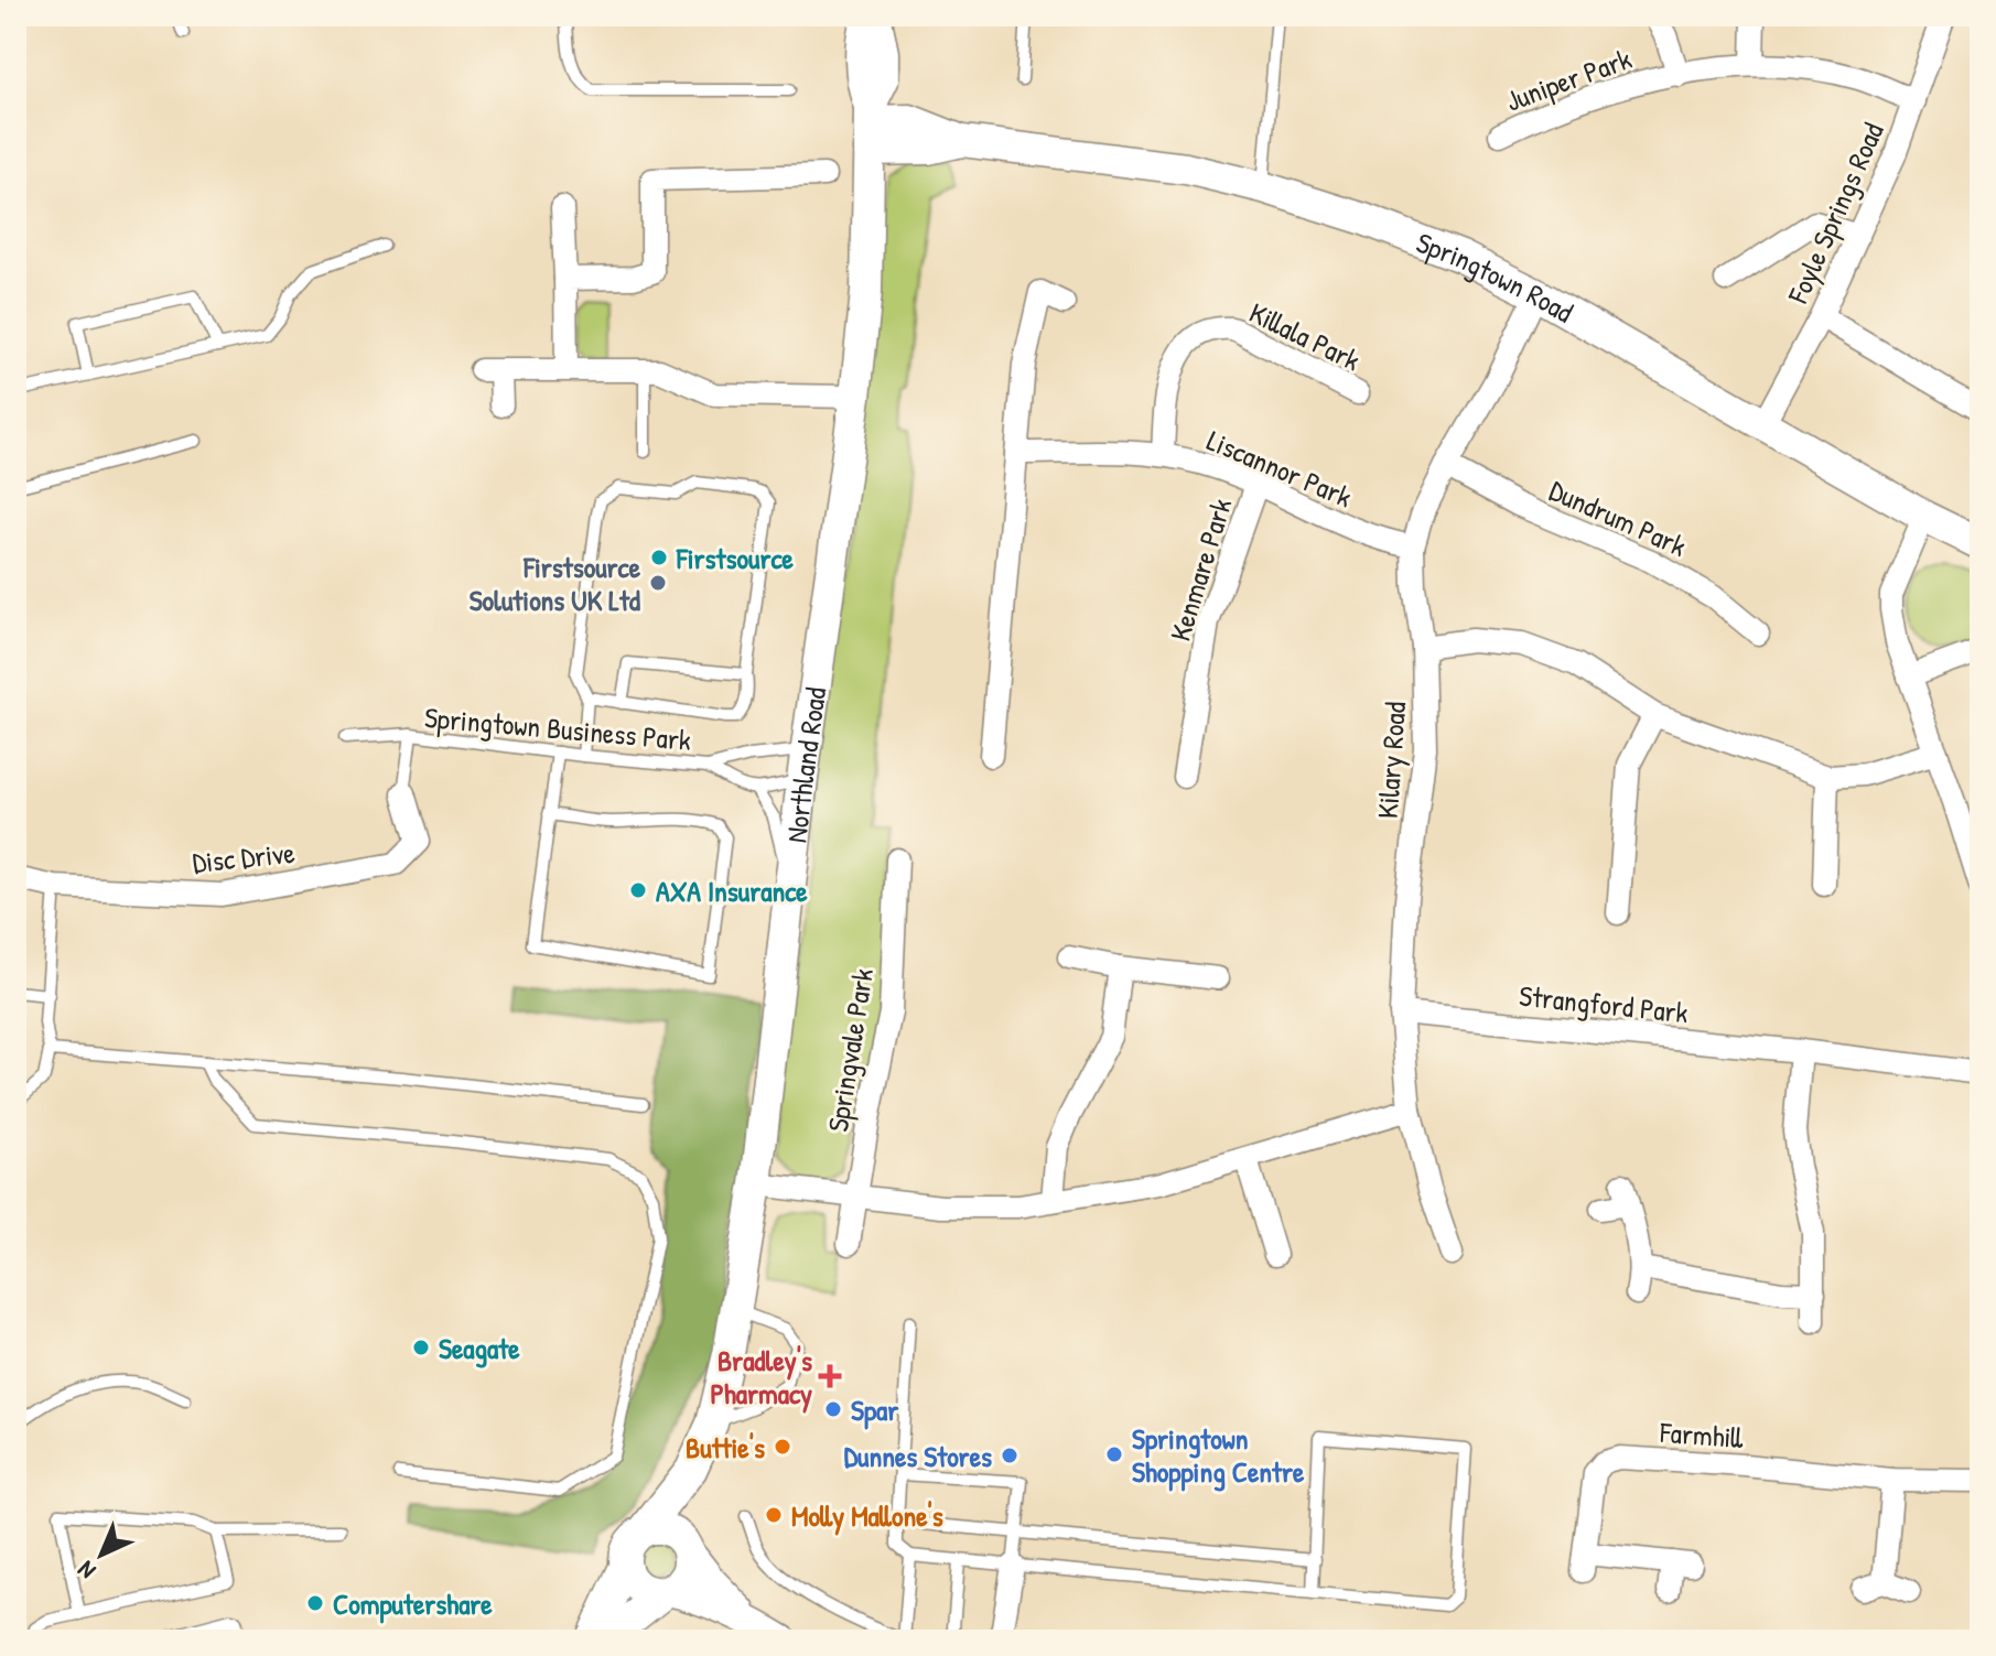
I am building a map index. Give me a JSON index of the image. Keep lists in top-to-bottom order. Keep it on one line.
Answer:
{"streets":{"main road":["Springtown Road","Northland Road"],"street":["Juniper Park","Foyle Springs Road","Killala Park","Liscannor Park","Dundrum Park","Kenmare Park","Kilary Road","Disc Drive","Strangford Park","Springvale Park","Farmhill"],"lane":["Springtown Business Park"]},"crossings":[["Juniper Park","Foyle Springs Road"],["Foyle Springs Road","Springtown Road"],["Springtown Road","Kilary Road"],["Springtown Road","Northland Road"],["Killala Park","Liscannor Park"],["Liscannor Park","Kenmare Park"],["Liscannor Park","Kilary Road"],["Dundrum Park","Kilary Road"],["Springtown Business Park","Northland Road"],["Springtown Business Park","Disc Drive"],["Kilary Road","Strangford Park"]],"places":{"other":["Firstsource","Firstsource Solutions UK Ltd","AXA Insurance","Seagate","Spar","Buttie's","Springtown Shopping Centre","Dunnes Stores","Molly Mallone's","Computershare"],"health":["Bradley's Pharmacy"]},"north":"bottom left"}
